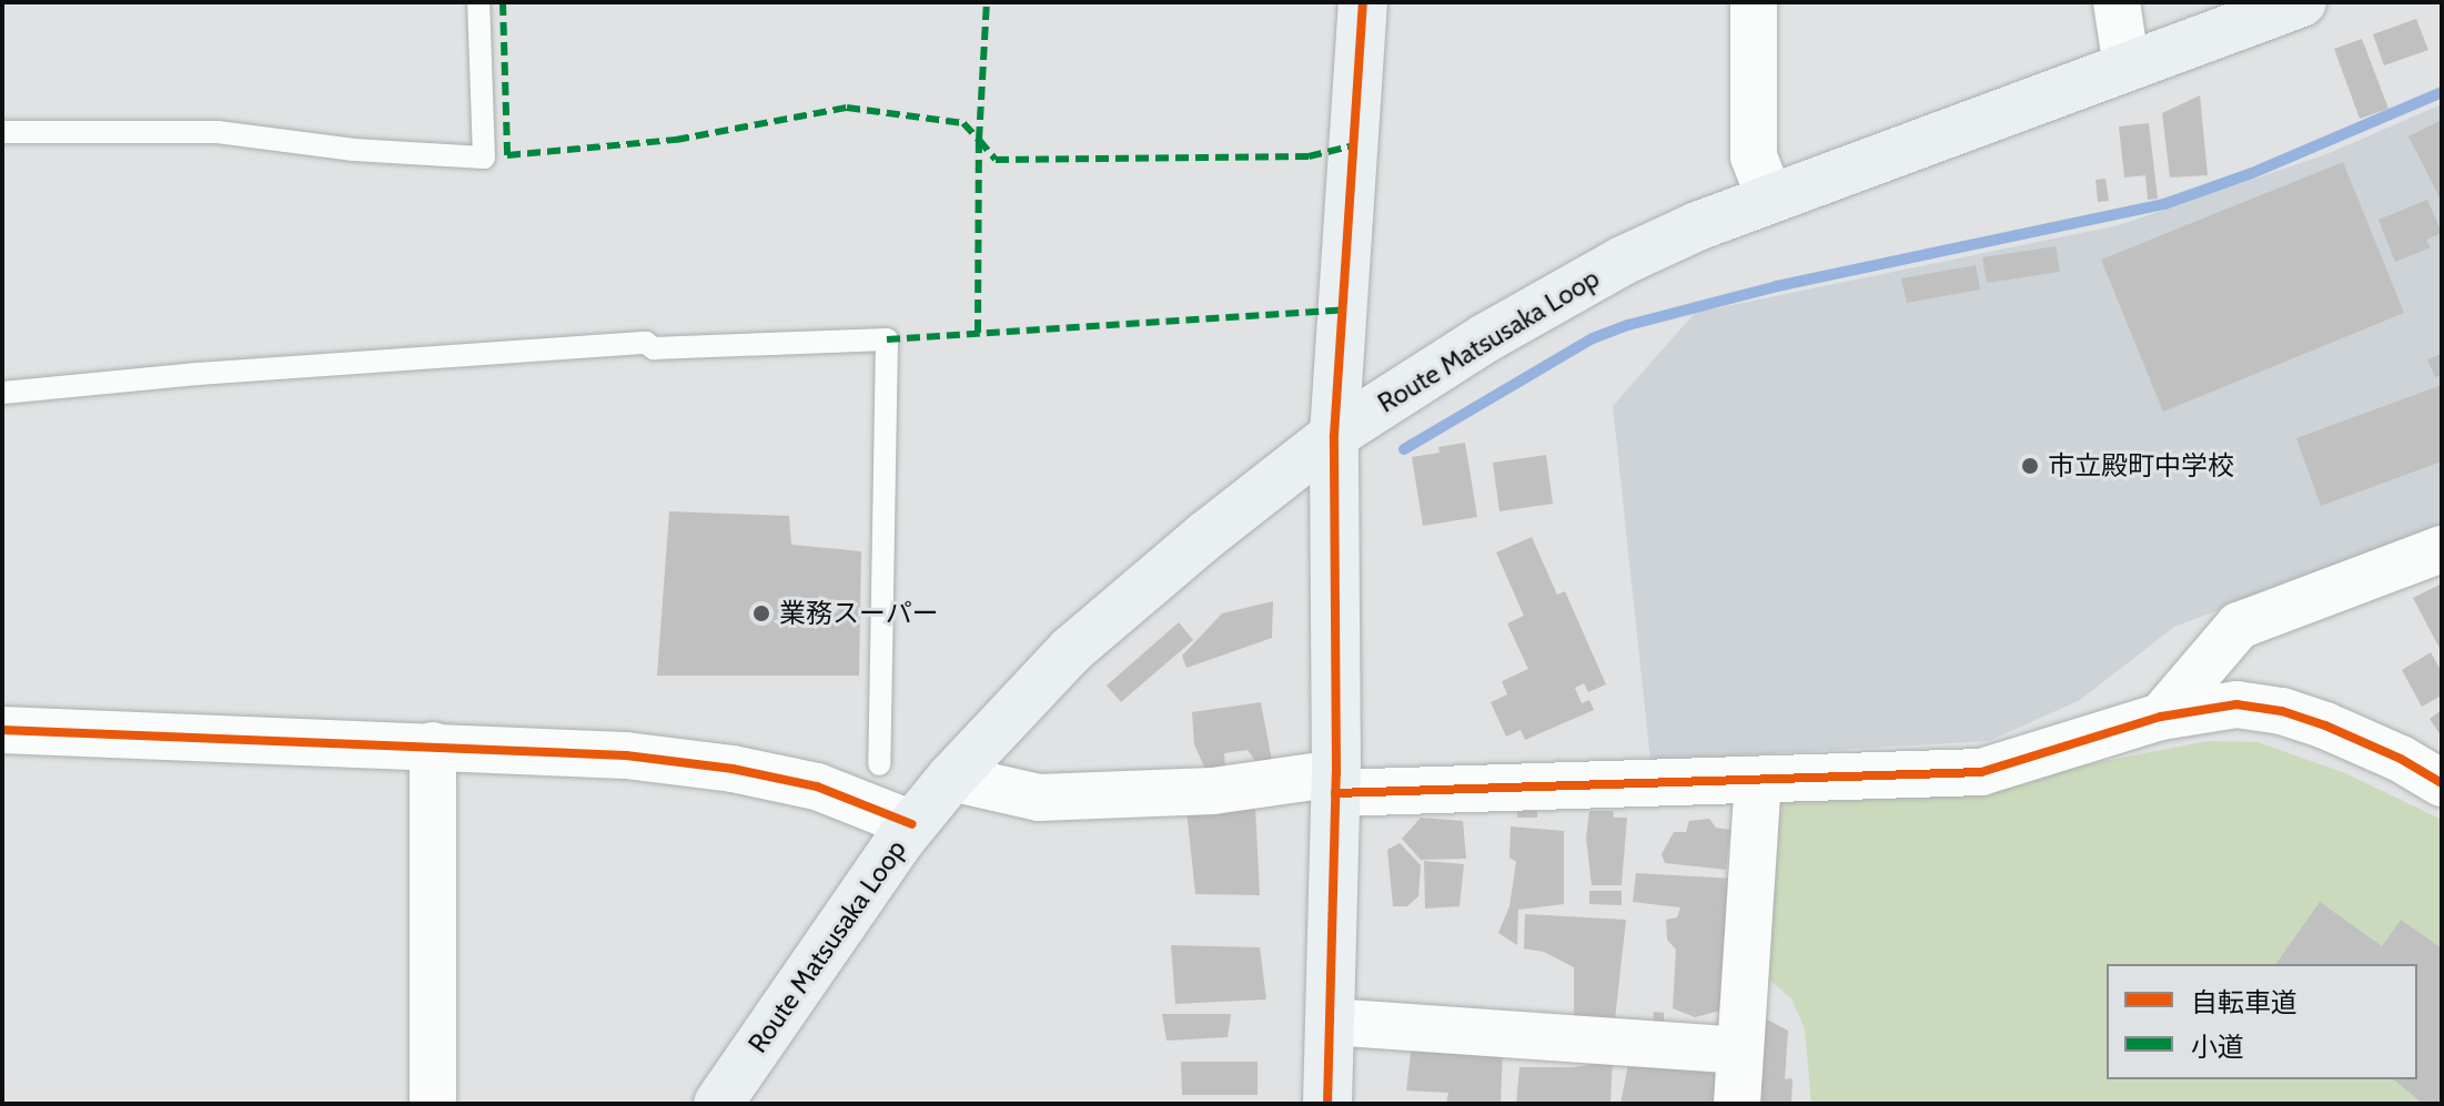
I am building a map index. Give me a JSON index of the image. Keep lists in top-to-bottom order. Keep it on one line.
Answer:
{"streets":{"main road":["Route Matsusaka Loop"]},"places":["市立殿町中学校","業務スーパー"],"legend":["自転車道","小道"]}
